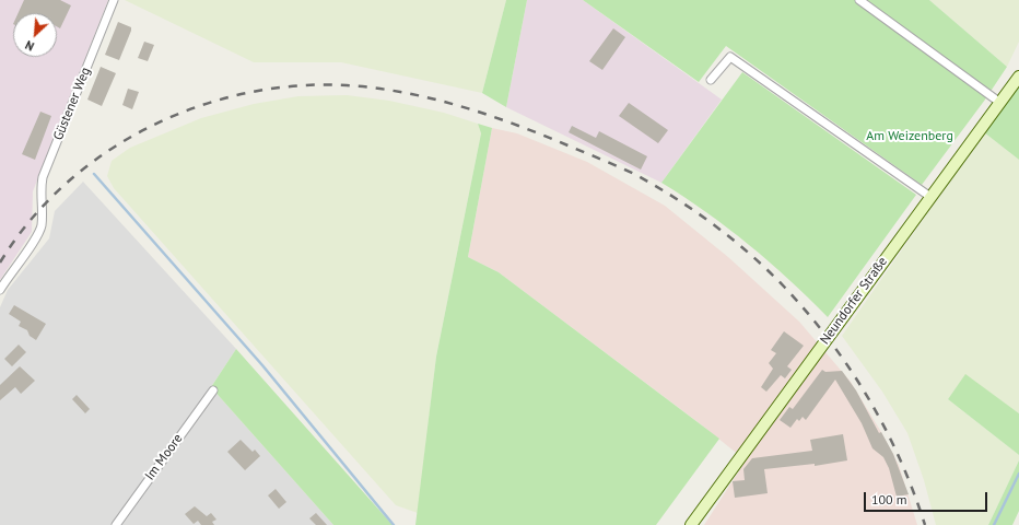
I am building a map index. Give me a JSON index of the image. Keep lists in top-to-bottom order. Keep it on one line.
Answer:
{"streets":{"main road":["Neundorfer Straße"],"street":["Güstener Weg","Im Moore"]},"parks":["Am Weizenberg"],"scale_bar":"100 m","north":"bottom left"}
